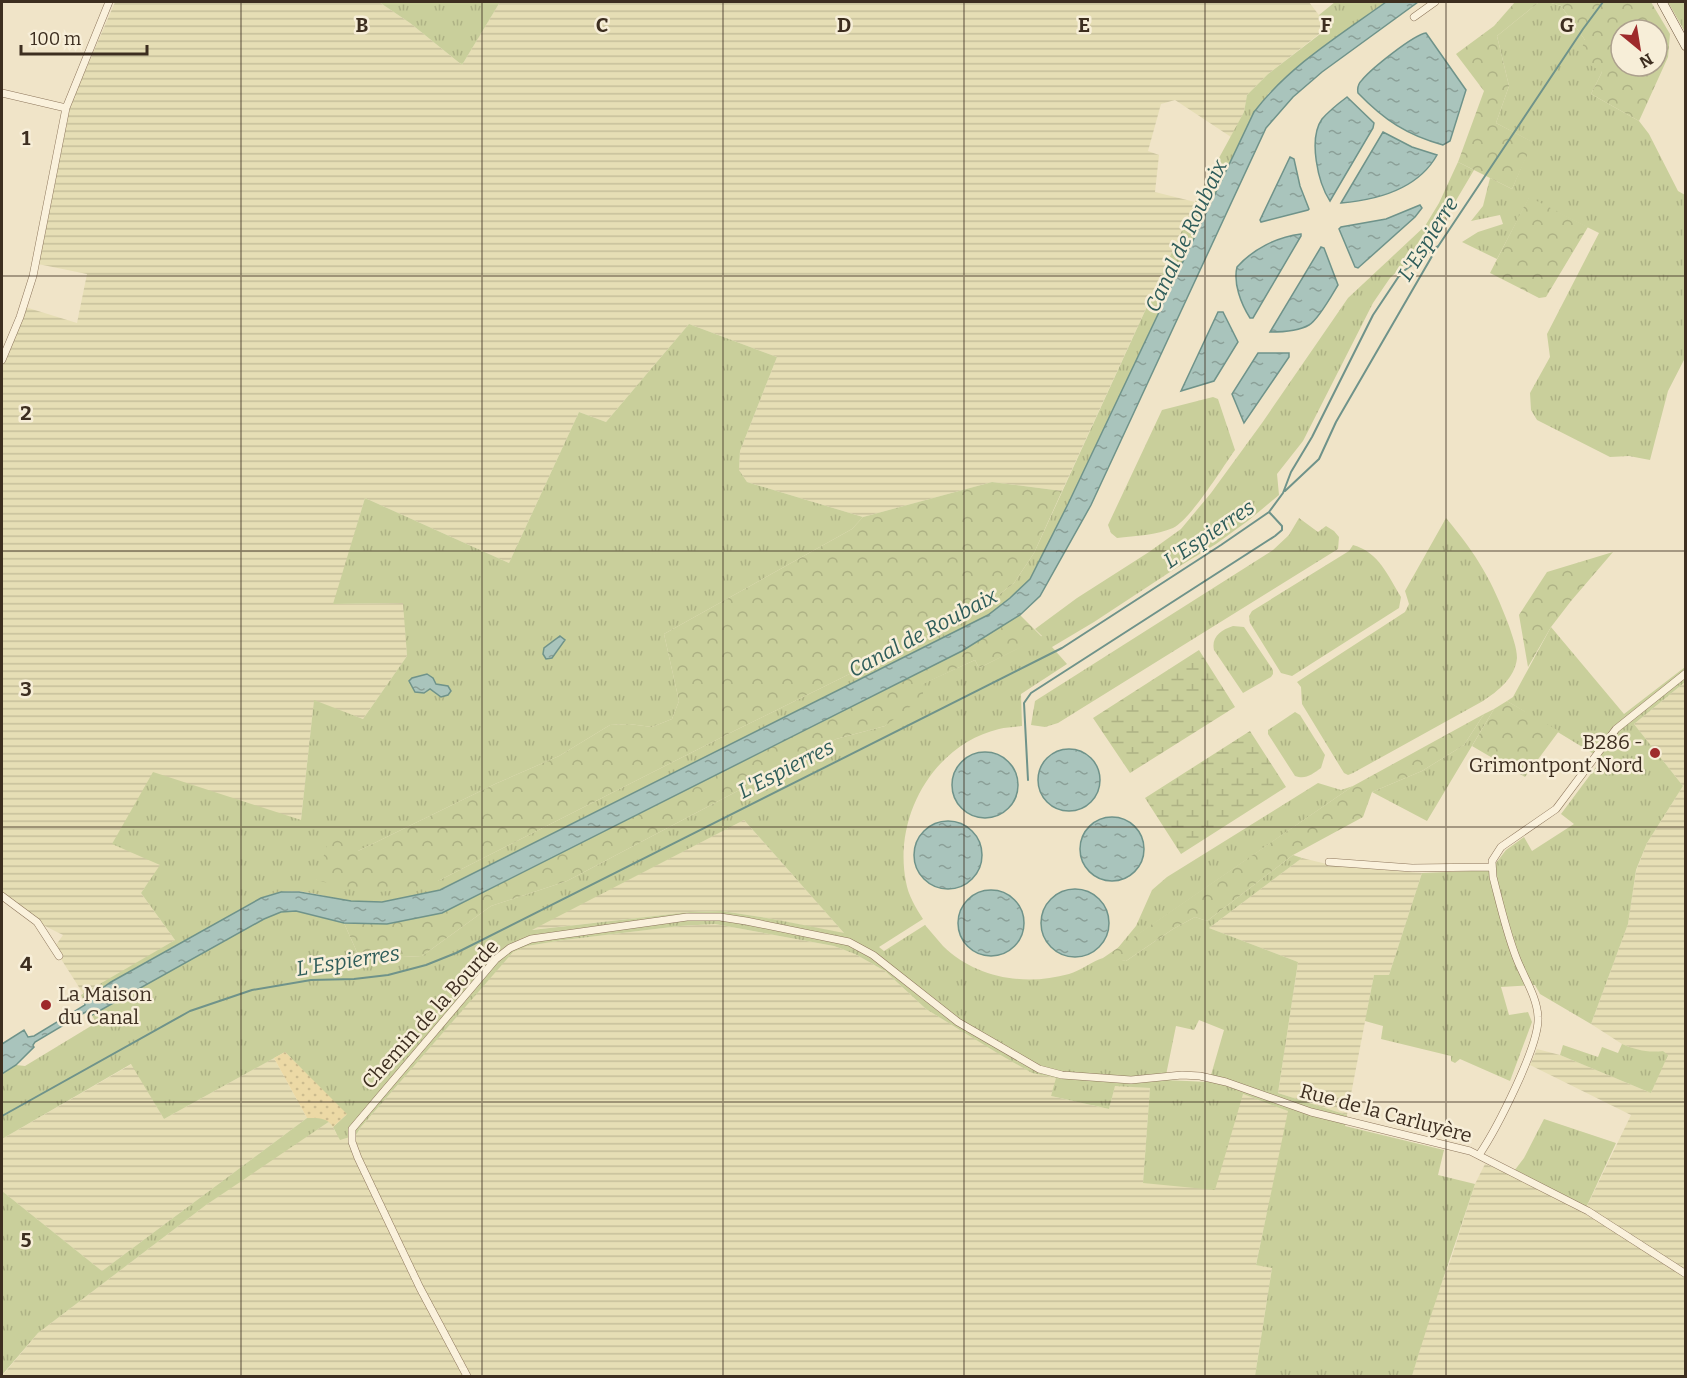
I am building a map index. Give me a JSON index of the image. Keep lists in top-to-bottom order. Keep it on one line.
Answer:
{"streets":{"street":["Chemin de la Bourde","Rue de la Carluyère"]},"crossings":[["Chemin de la Bourde","Rue de la Carluyère"]],"water":["Canal de Roubaix","L'Espierre","L'Espierres"],"places":["B286 - Grimontpont Nord","La Maison du Canal"],"scale_bar":"100 m","north":"bottom right","grid":{"columns":["B","C","D","E","F","G"],"rows":["1","2","3","4","5"]}}
